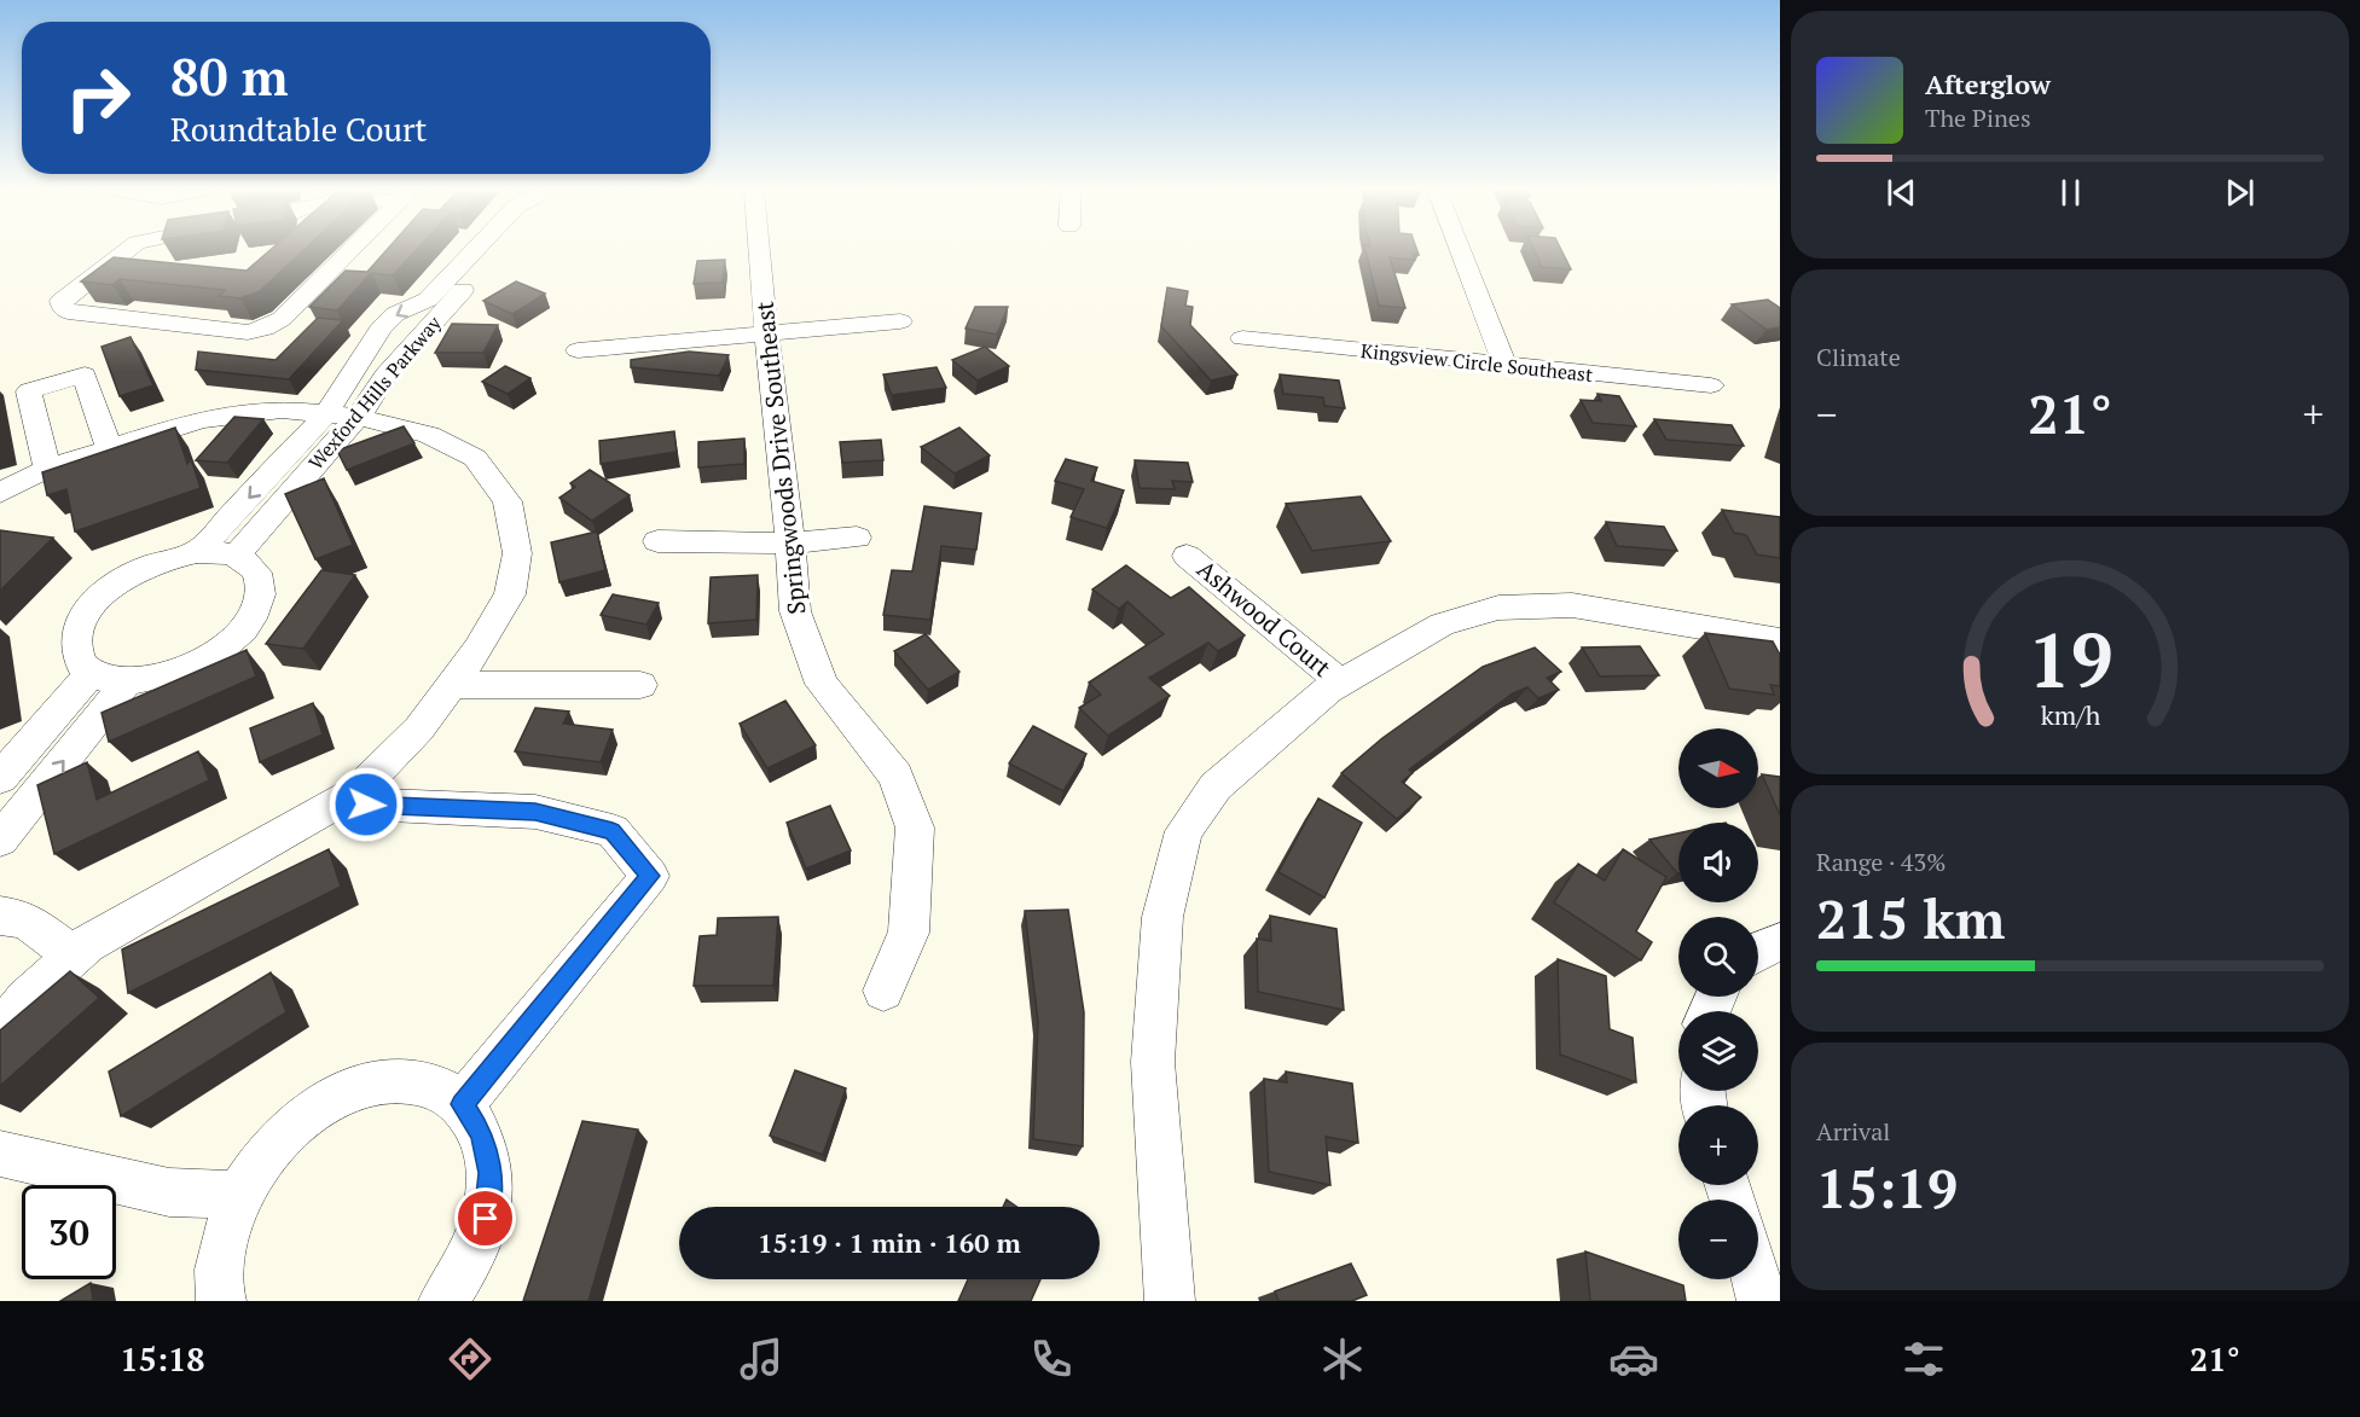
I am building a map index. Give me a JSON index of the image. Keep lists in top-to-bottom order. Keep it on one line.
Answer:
{"streets":{"street":["Kingsview Circle Southeast","Wexford Hills Parkway","Springwoods Drive Southeast","Ashwood Court"]},"north":"right","page":{"turn":["80 m","Roundtable Court"],"song":["Afterglow","The Pines"],"tile":["Climate",["Range · 43%","215 km"],["Arrival","15:19"]],"heat":["−","21°","+"],"map_buttons":["+","−"],"limit":"30","trip":"15:19 · 1 min · 160 m","tabs":["15:18","21°"],"gauge":["19","km/h"]}}
